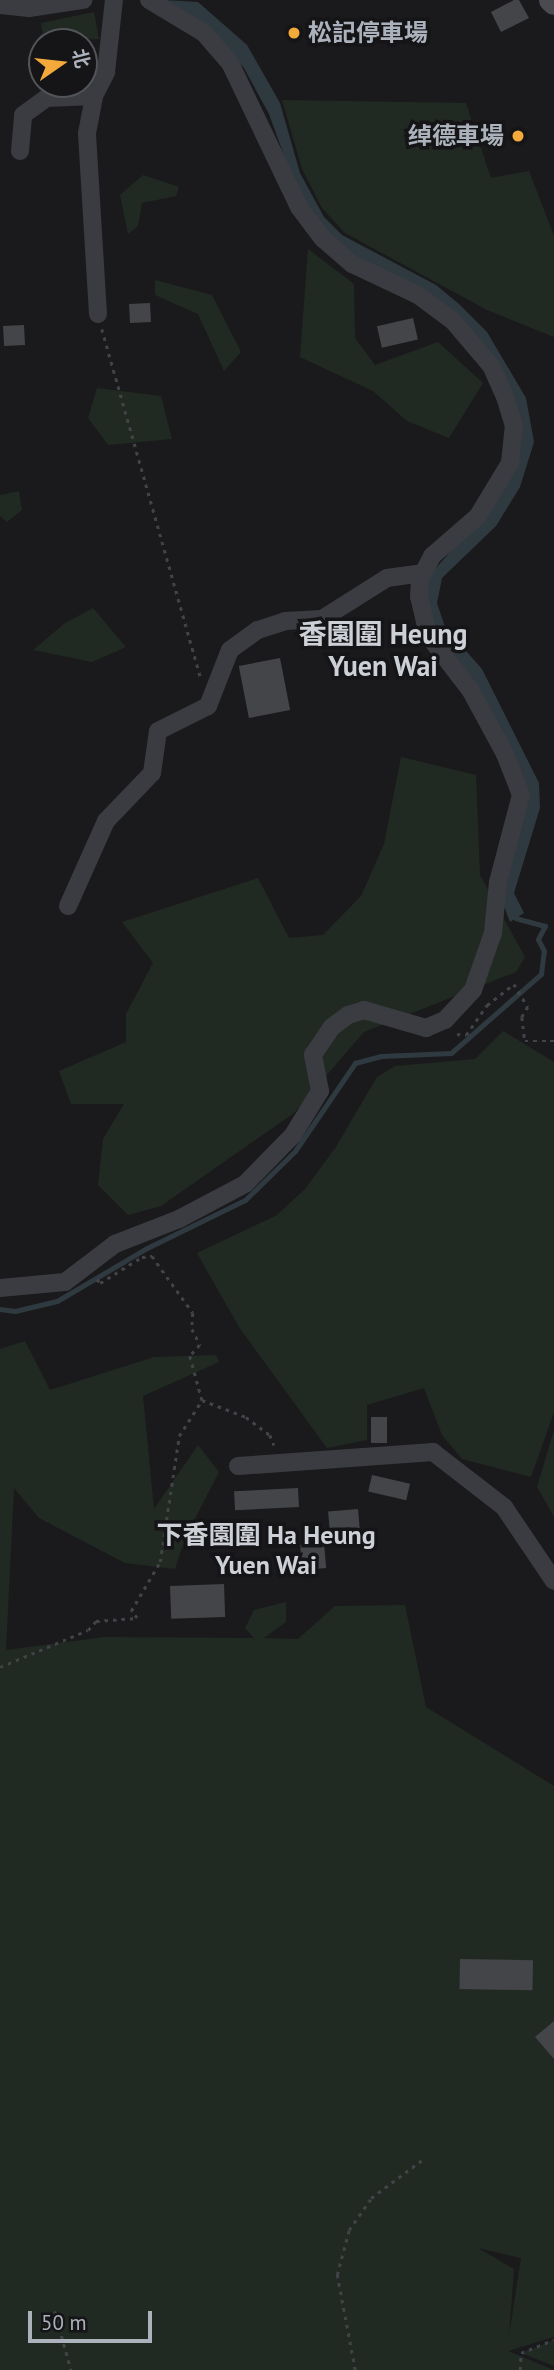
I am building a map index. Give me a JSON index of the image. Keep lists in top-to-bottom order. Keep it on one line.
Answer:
{"districts":["香園圍 Heung Yuen Wai","下香園圍 Ha Heung Yuen Wai"],"places":["松記停車場","绰德車場"],"scale_bar":"50 m","north":"right"}
